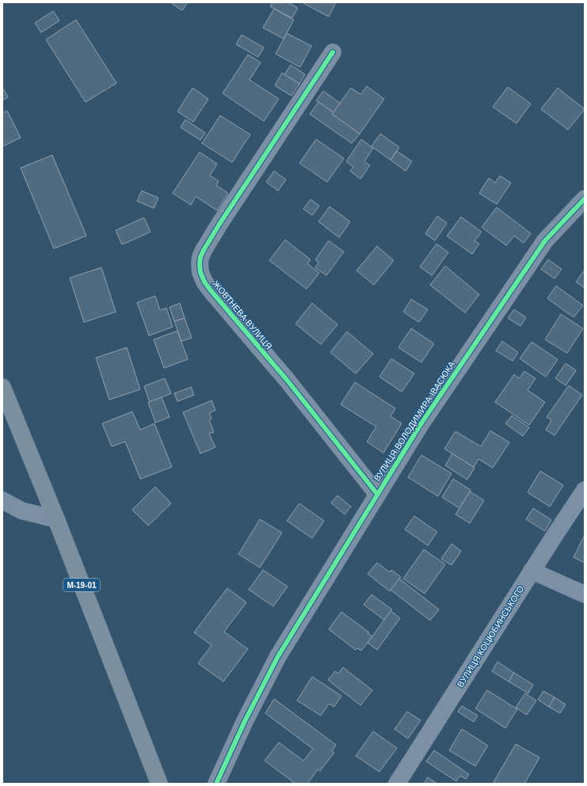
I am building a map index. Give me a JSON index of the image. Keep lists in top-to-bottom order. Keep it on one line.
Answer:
{"streets":{"main road":["М-19-01"],"street":["ЖОВТНЕВА ВУЛИЦЯ","ВУЛИЦЯ ВОЛОДИМИРА ІВАСЮКА","ВУЛИЦЯ КОЦЮБИНСЬКОГО"]},"crossings":[["ЖОВТНЕВА ВУЛИЦЯ","ВУЛИЦЯ ВОЛОДИМИРА ІВАСЮКА"]]}
